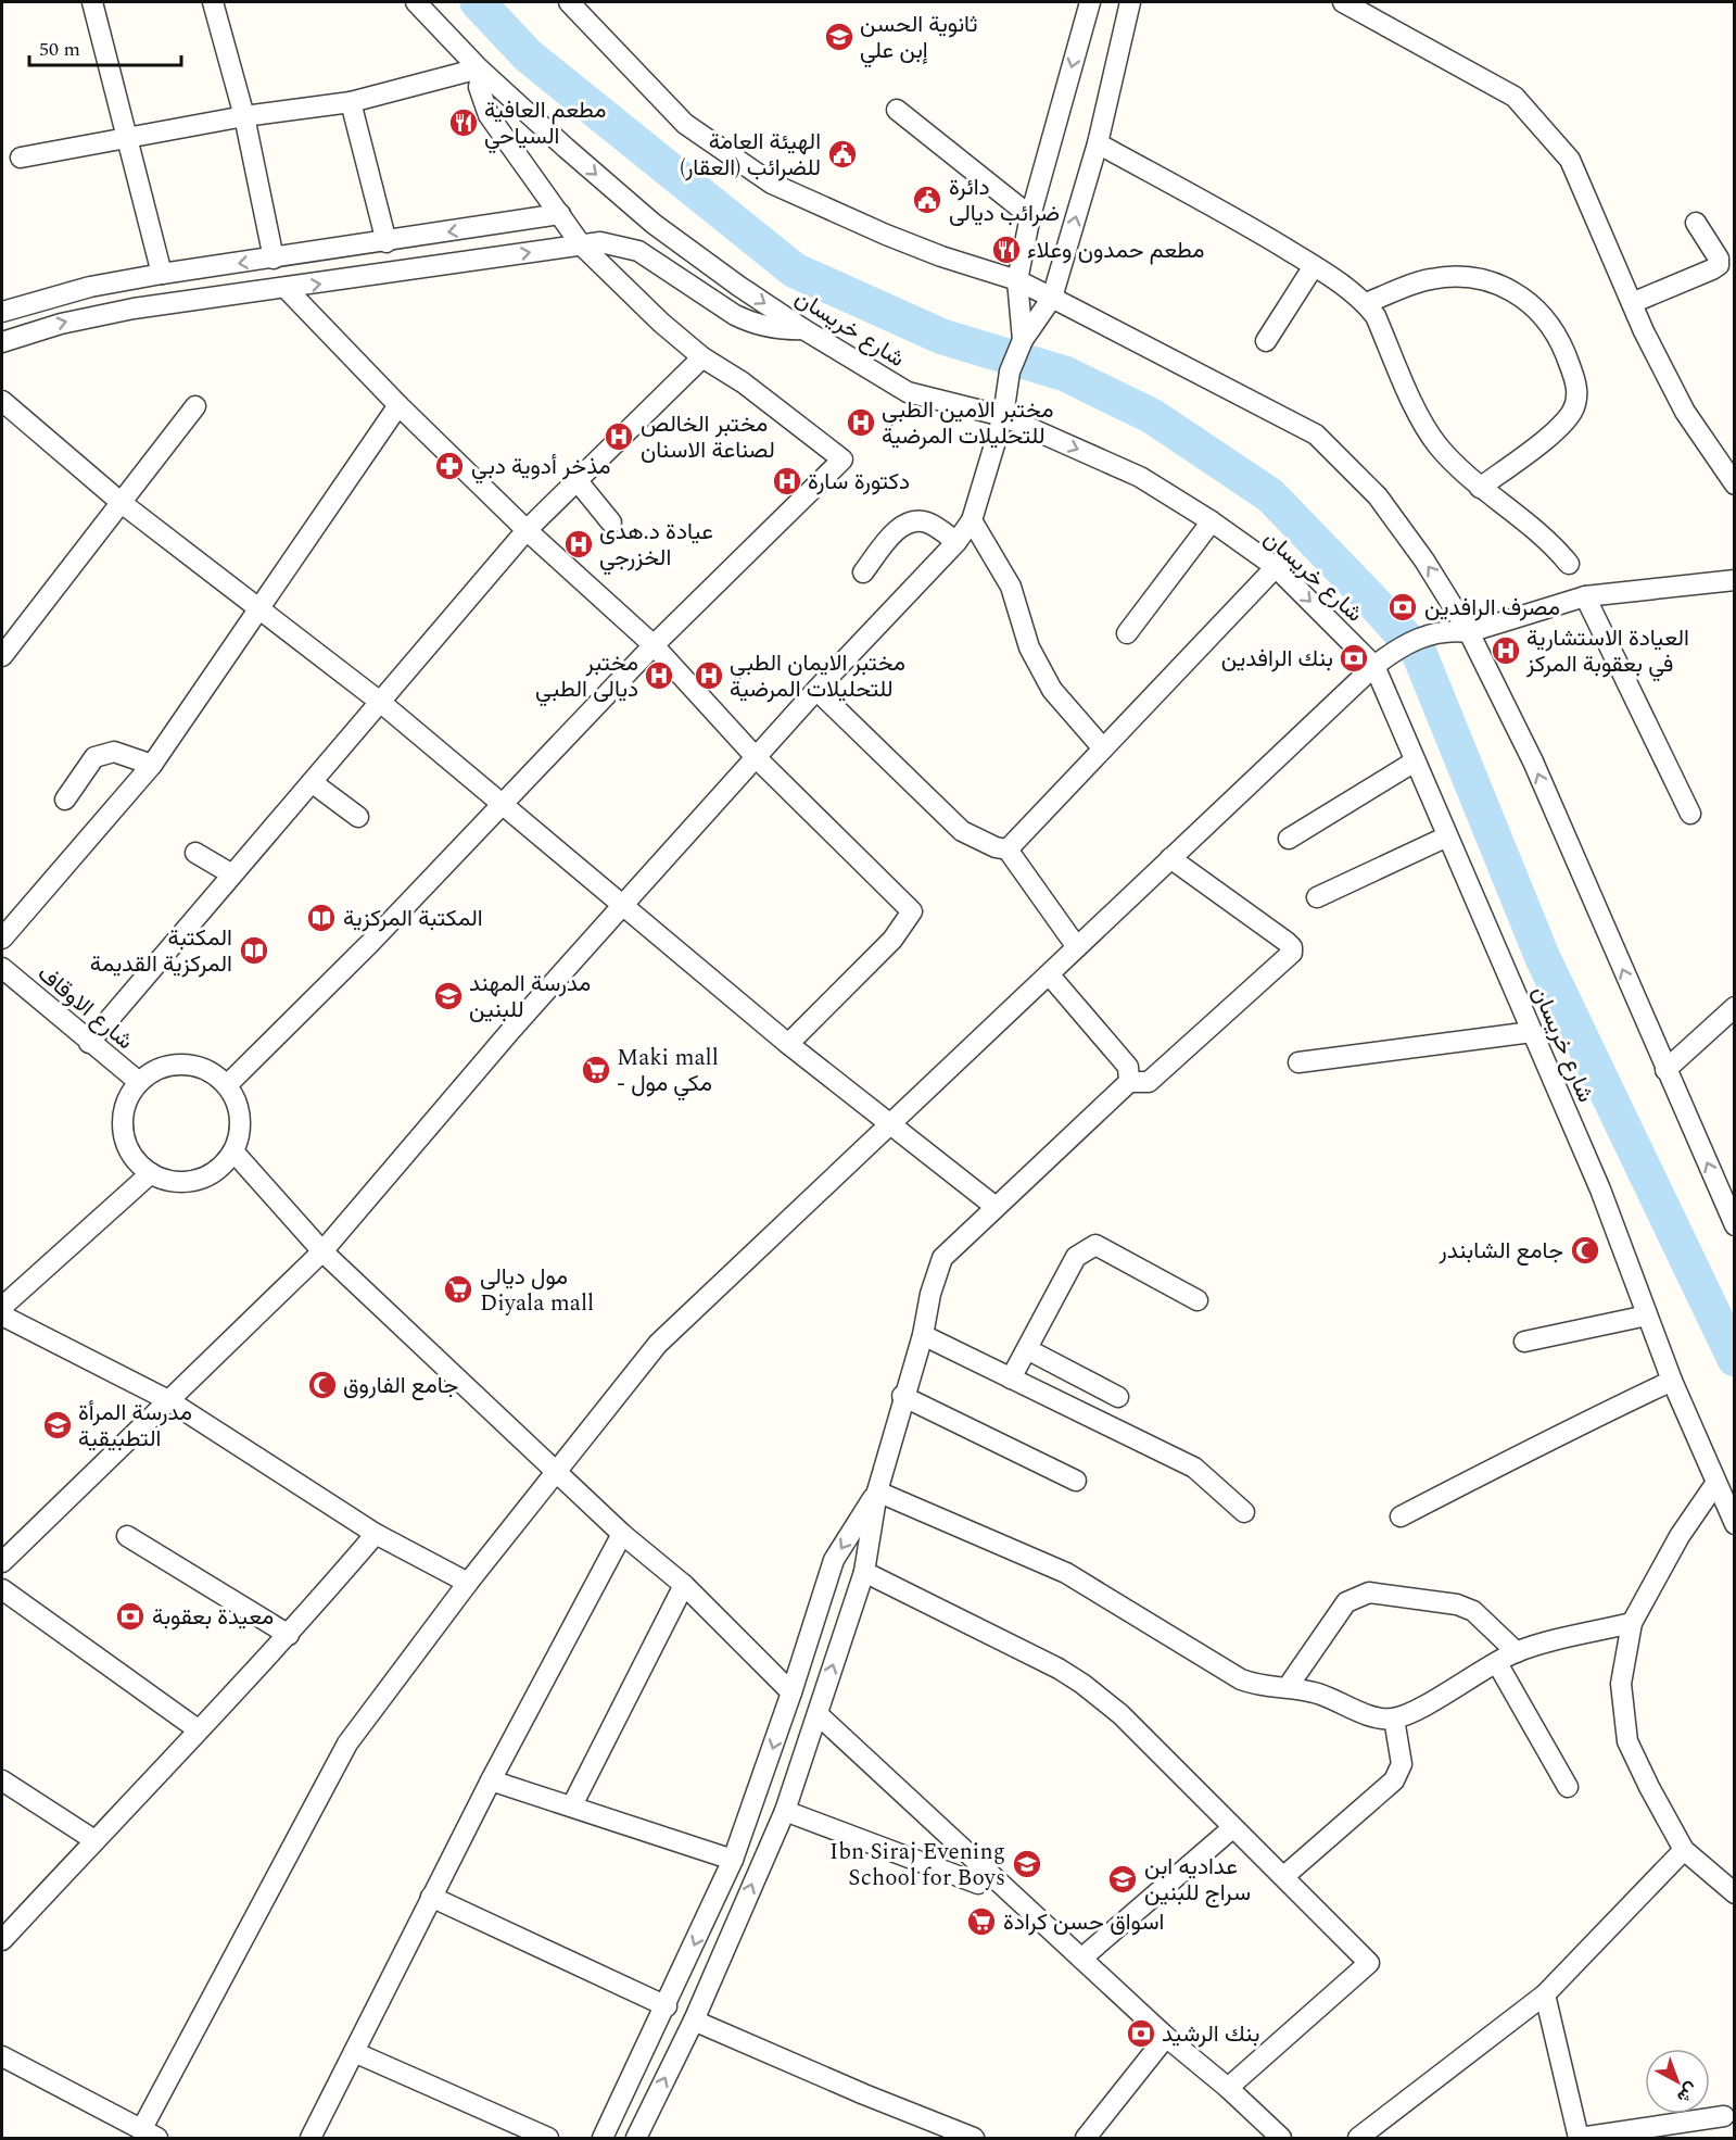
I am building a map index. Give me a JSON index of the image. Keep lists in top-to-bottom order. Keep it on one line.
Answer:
{"streets":{"street":["شارع خريسان","شارع الاوقاف"]},"places":{"school or university":["ثانوية الحسن إبن علي","مدرسة المهند للبنين","مدرسة المرأة التطبيقية","Ibn Siraj Evening School for Boys","عداديه ابن سراج للبنين"],"restaurant":["مطعم العافية السياحي","مطعم حمدون وعلاء"],"public building":["الهيئة العامة للضرائب (العقار)","دائرة ضرائب ديالى"],"hospital":["مختبر الامين الطبي للتحليلات المرضية","مختبر الخالص لصناعة الاسنان","دكتورة سارة","عيادة د.هدى الخزرجي","العيادة الاستشارية في بعقوبة المركز","مختبر ديالى الطبي","مختبر الايمان الطبي للتحليلات المرضية"],"pharmacy":["مذخر أدوية دبي"],"bank":["مصرف الرافدين","بنك الرافدين","معيدة بعقوبة","بنك الرشيد"],"library":["المكتبة المركزية","المكتبة المركزية القديمة"],"supermarket":["Maki mall - مكي مول","مول ديالى Diyala mall","اسواق حسن كرادة"],"mosque":["جامع الشابندر","جامع الفاروق"]},"scale_bar":"50 m","north":"bottom right"}
